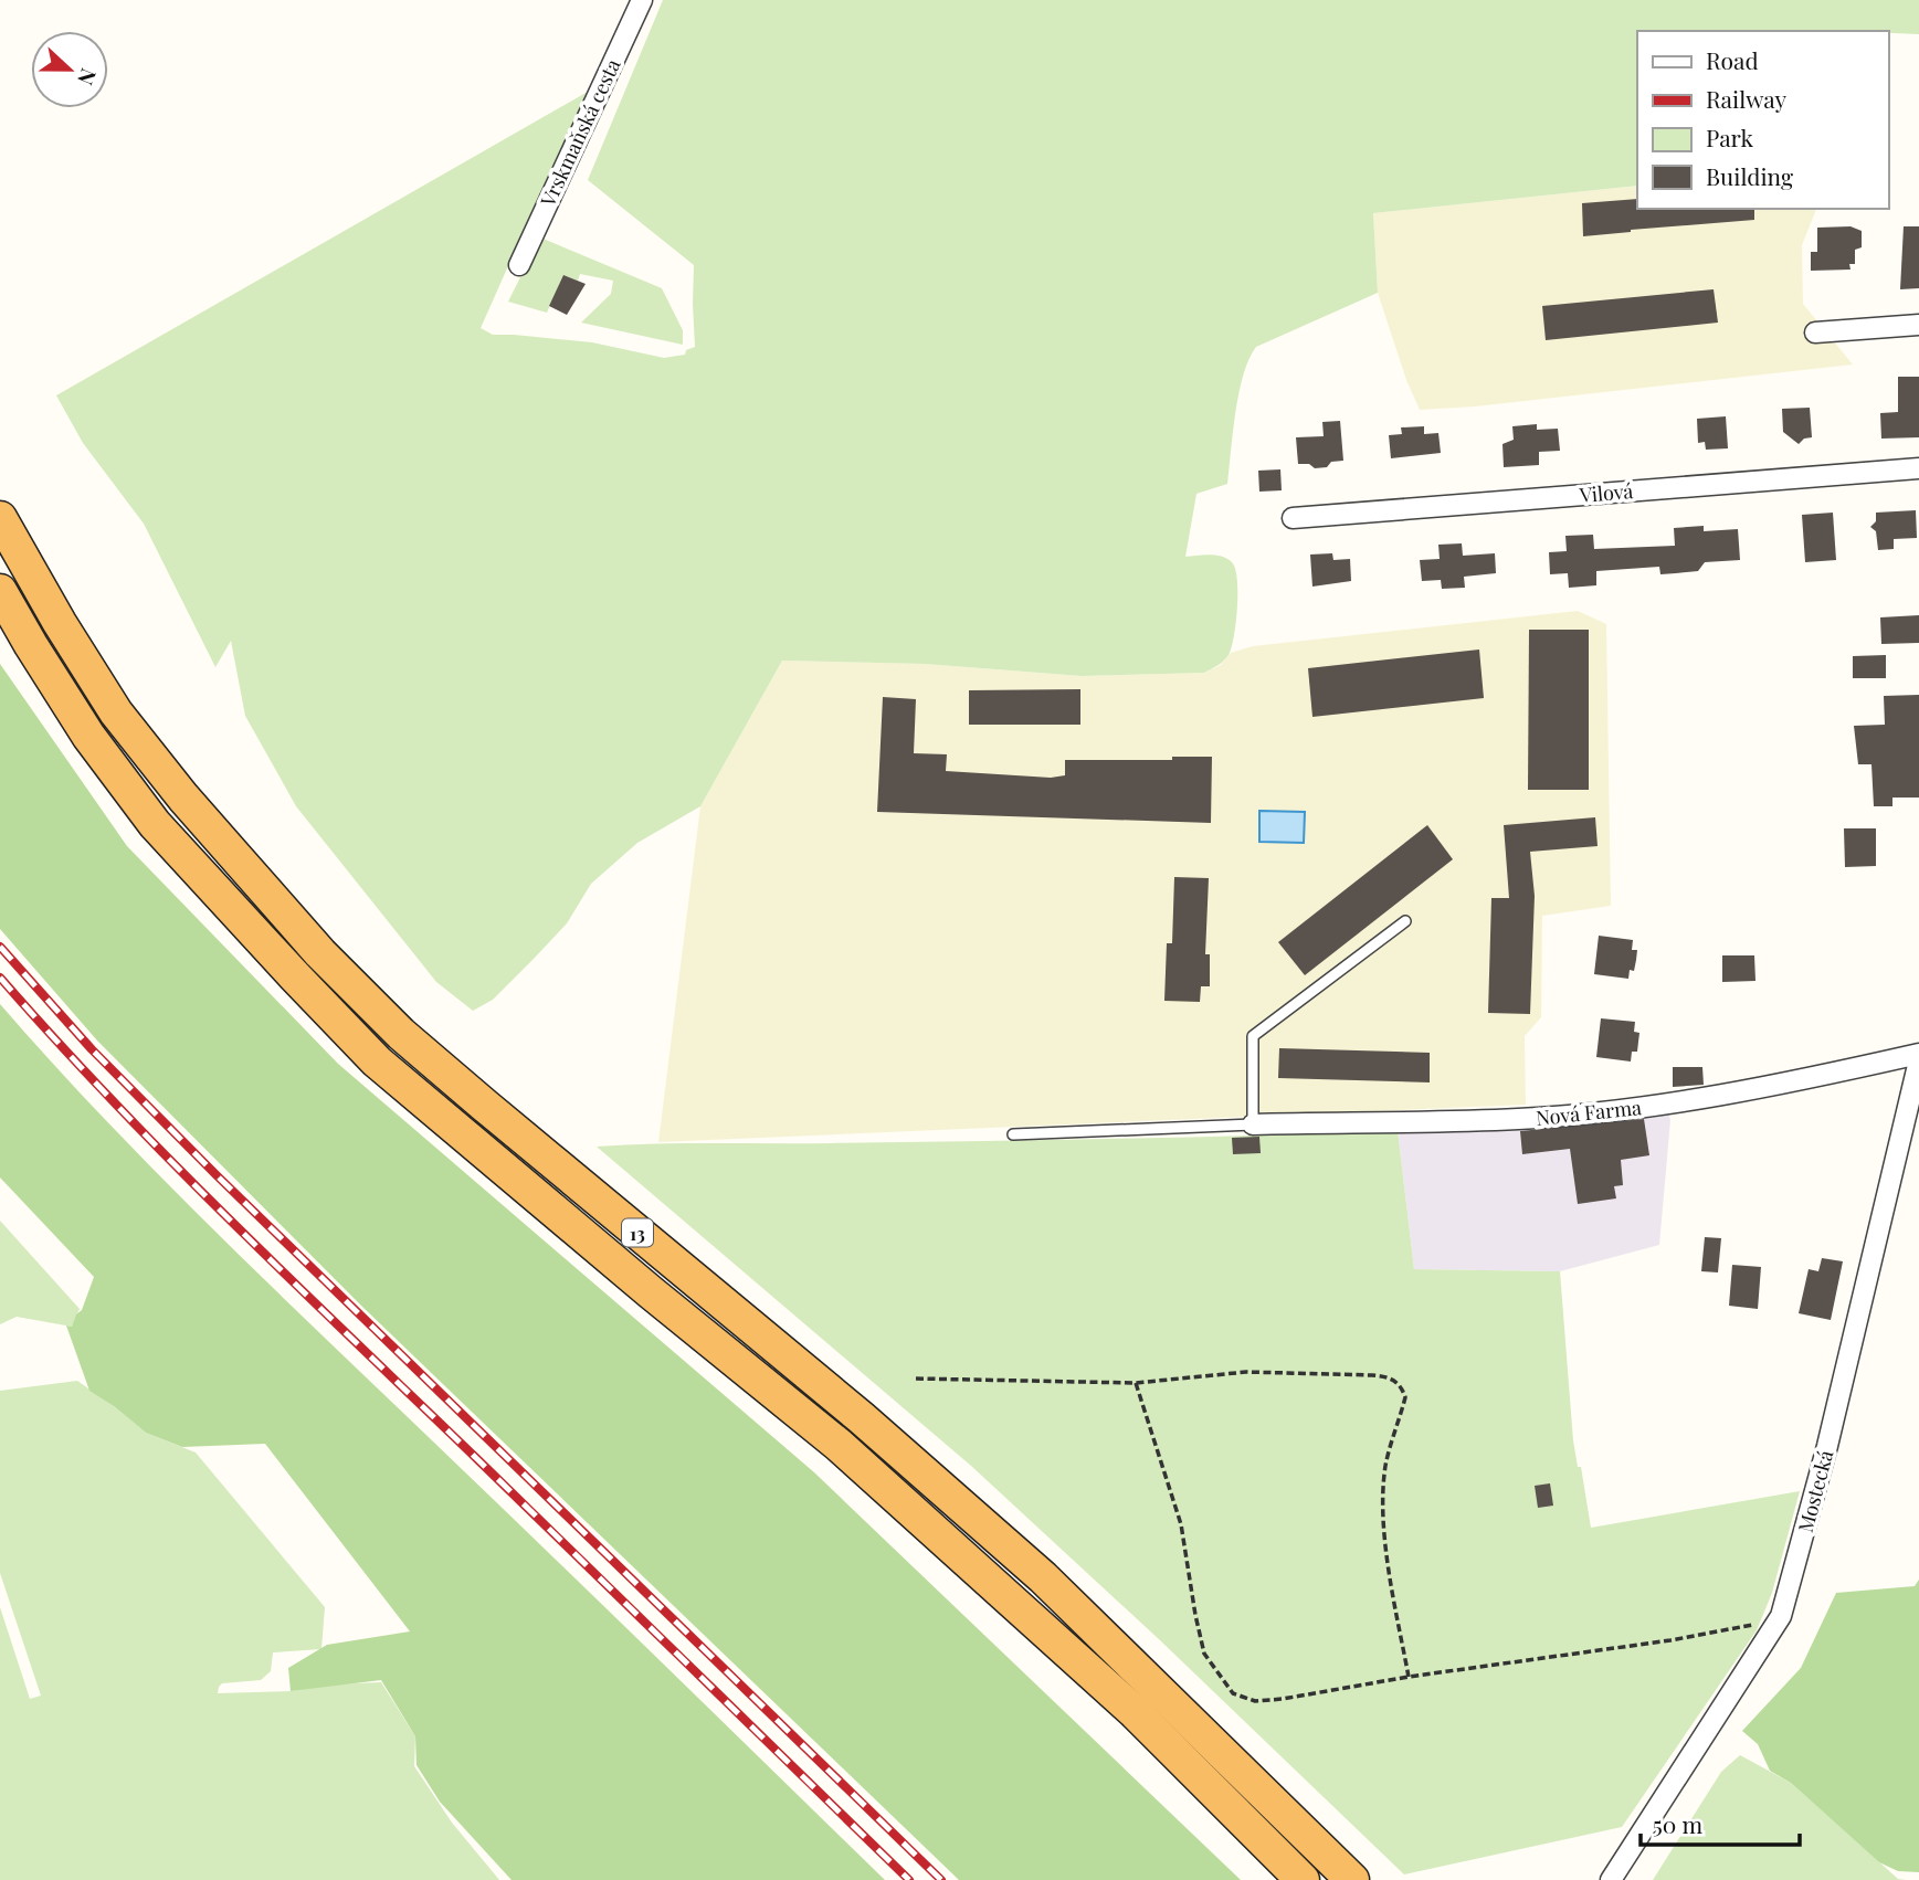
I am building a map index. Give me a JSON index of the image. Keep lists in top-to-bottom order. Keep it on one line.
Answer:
{"streets":{"highway":["13"],"street":["Vrskmaňská cesta","Vilová","Nová Farma","Mostecká"]},"legend":["Road","Railway","Park","Building"],"scale_bar":"50 m","north":"right"}
